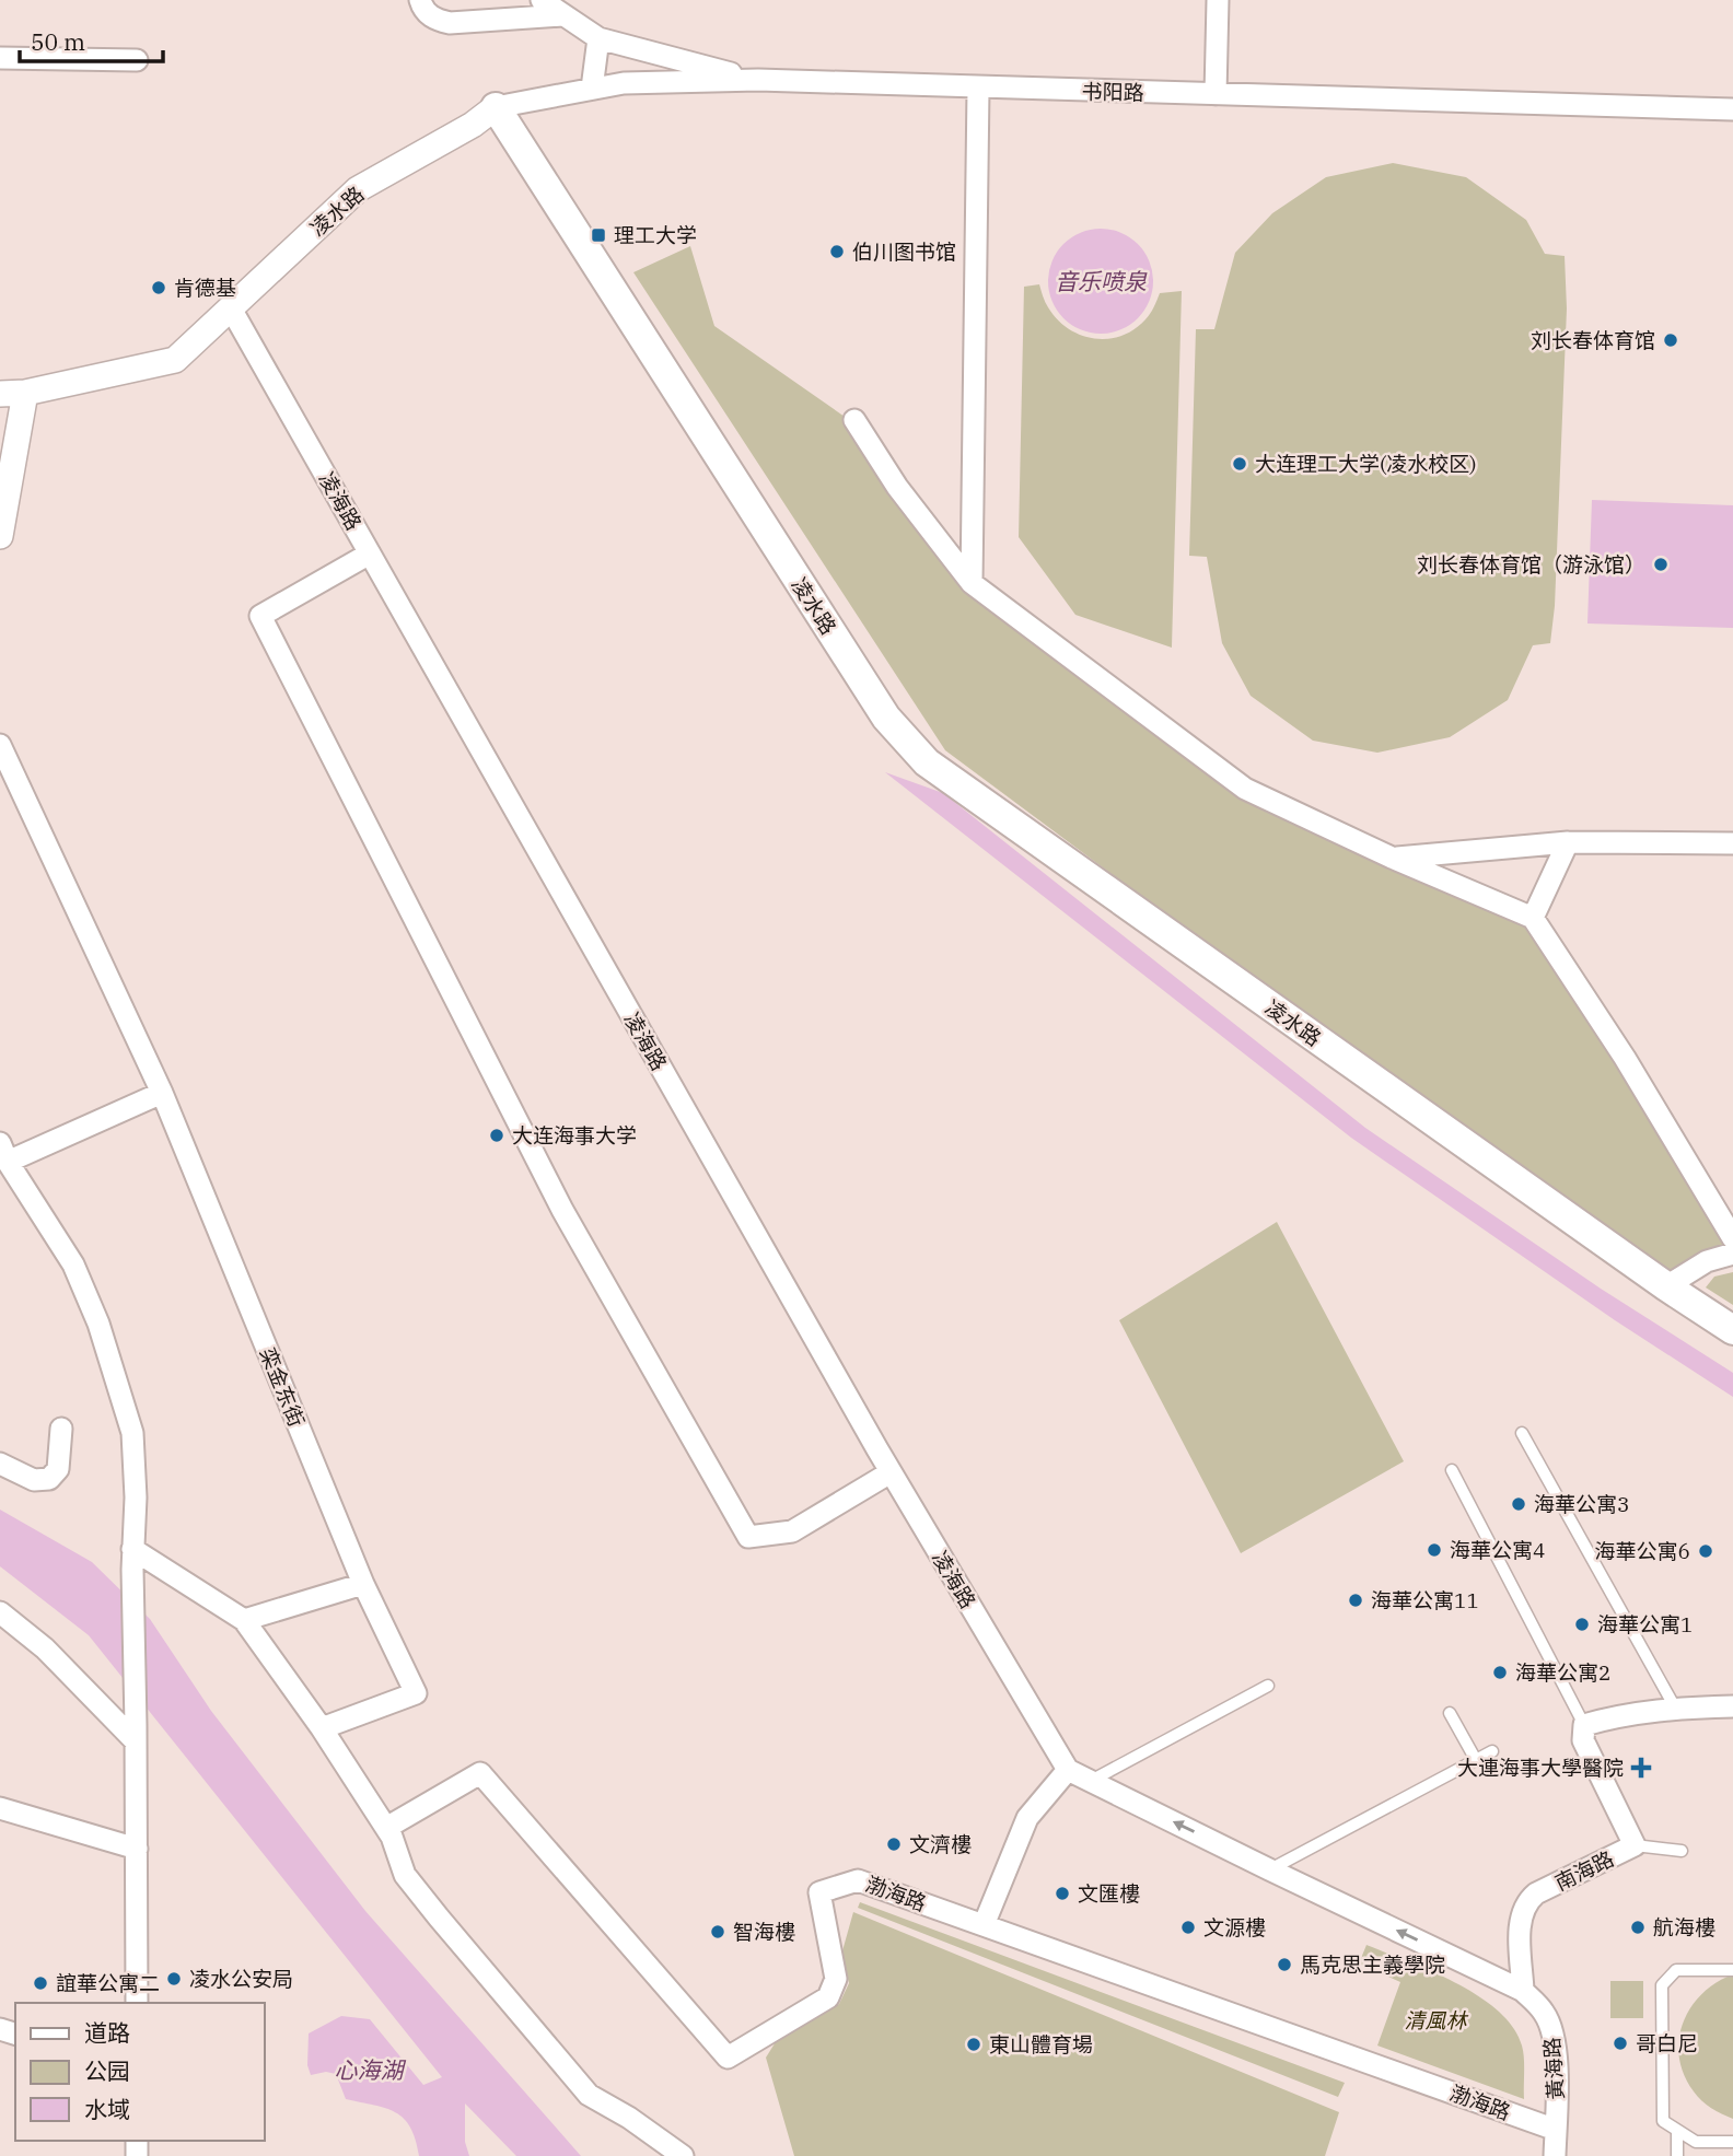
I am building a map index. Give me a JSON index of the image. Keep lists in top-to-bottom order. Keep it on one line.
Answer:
{"streets":{"main road":["凌水路"],"street":["书阳路","凌海路","栾金东街","南海路","渤海路","黃海路"]},"crossings":[["书阳路","凌水路"],["凌水路","凌海路"],["南海路","黃海路"],["渤海路","黃海路"]],"water":["音乐喷泉","心海湖"],"parks":["清風林"],"places":{"transit":["理工大学"],"other":["伯川图书馆","肯德基","刘长春体育馆","大连理工大学(凌水校区)","刘长春体育馆（游泳馆）","大连海事大学","海華公寓3","海華公寓4","海華公寓6","海華公寓11","海華公寓1","海華公寓2","文濟樓","文匯樓","文源樓","航海樓","智海樓","馬克思主義學院","凌水公安局","誼華公寓二","哥白尼","東山體育場"],"health":["大連海事大學醫院"]},"legend":["道路","公园","水域"],"scale_bar":"50 m"}
